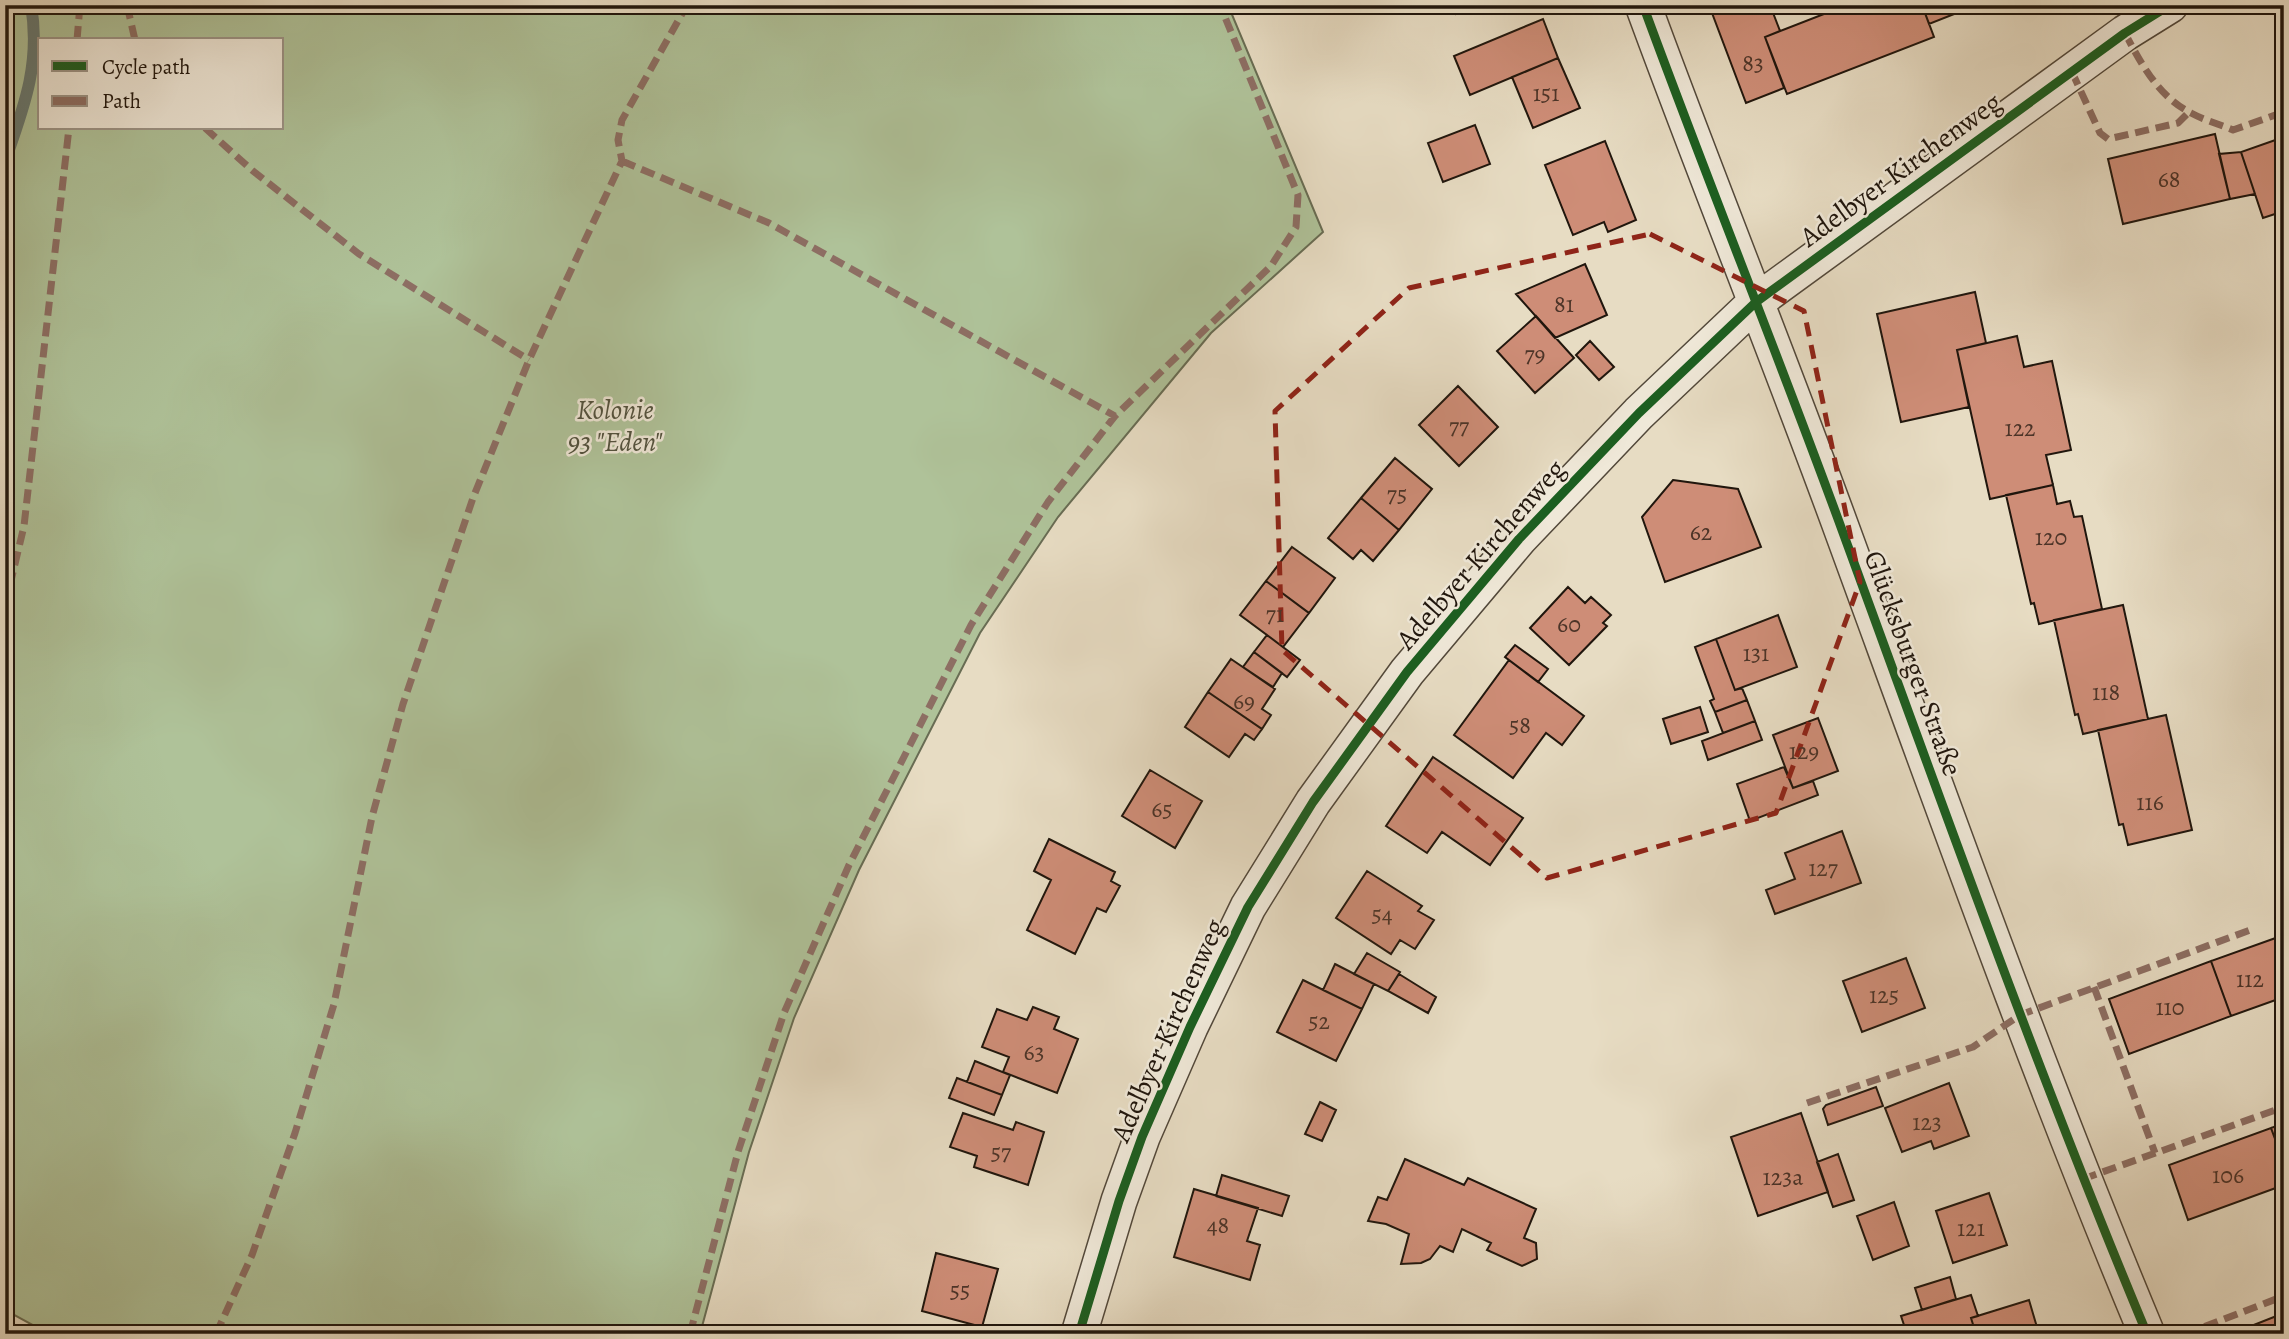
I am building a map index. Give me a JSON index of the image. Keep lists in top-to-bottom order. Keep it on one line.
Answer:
{"streets":{"street":["Adelbyer Kirchenweg","Glücksburger Straße"]},"crossings":[["Adelbyer Kirchenweg","Glücksburger Straße"]],"parks":["Kolonie 93 \"Eden\""],"house_numbers":["83","151","68","81","79","77","122","75","62","120","71","60","131","118","69","58","129","116","65","127","54","112","125","110","52","63","123","57","106","123a","48","121","55"],"legend":["Cycle path","Path"]}
